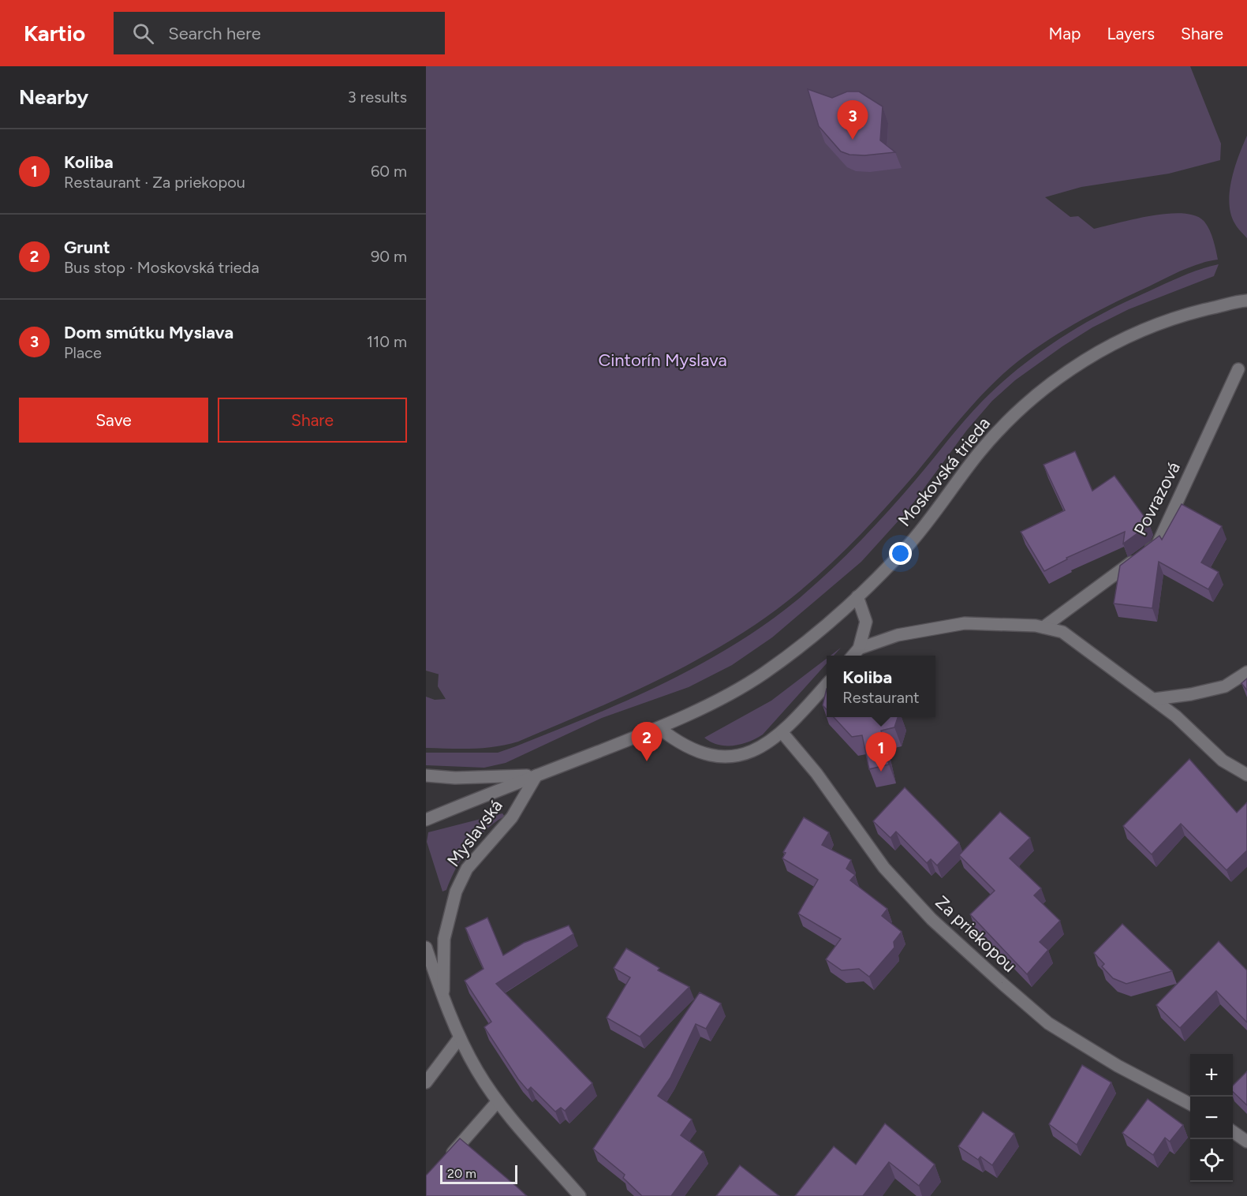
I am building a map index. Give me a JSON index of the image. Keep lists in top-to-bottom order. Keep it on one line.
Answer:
{"streets":{"street":["Moskovská trieda","Povrazová","Myslavská","Za priekopou"]},"crossings":[["Moskovská trieda","Myslavská"]],"parks":["Cintorín Myslava"],"scale_bar":"20 m","page":{"header":"Kartio","search":"Search here","nav":["Map","Layers","Share"],"heading":["Nearby","3 results"],"pins":["3","2","1"],"list":[{"mark":"1","name":"Koliba","note":"Restaurant · Za priekopou","value":"60 m"},{"mark":"2","name":"Grunt","note":"Bus stop · Moskovská trieda","value":"90 m"},{"mark":"3","name":"Dom smútku Myslava","note":"Place","value":"110 m"}],"buttons":["Save","Share"],"popup":["Koliba","Restaurant"],"map_buttons":["+","−"],"scale":"20 m"}}
